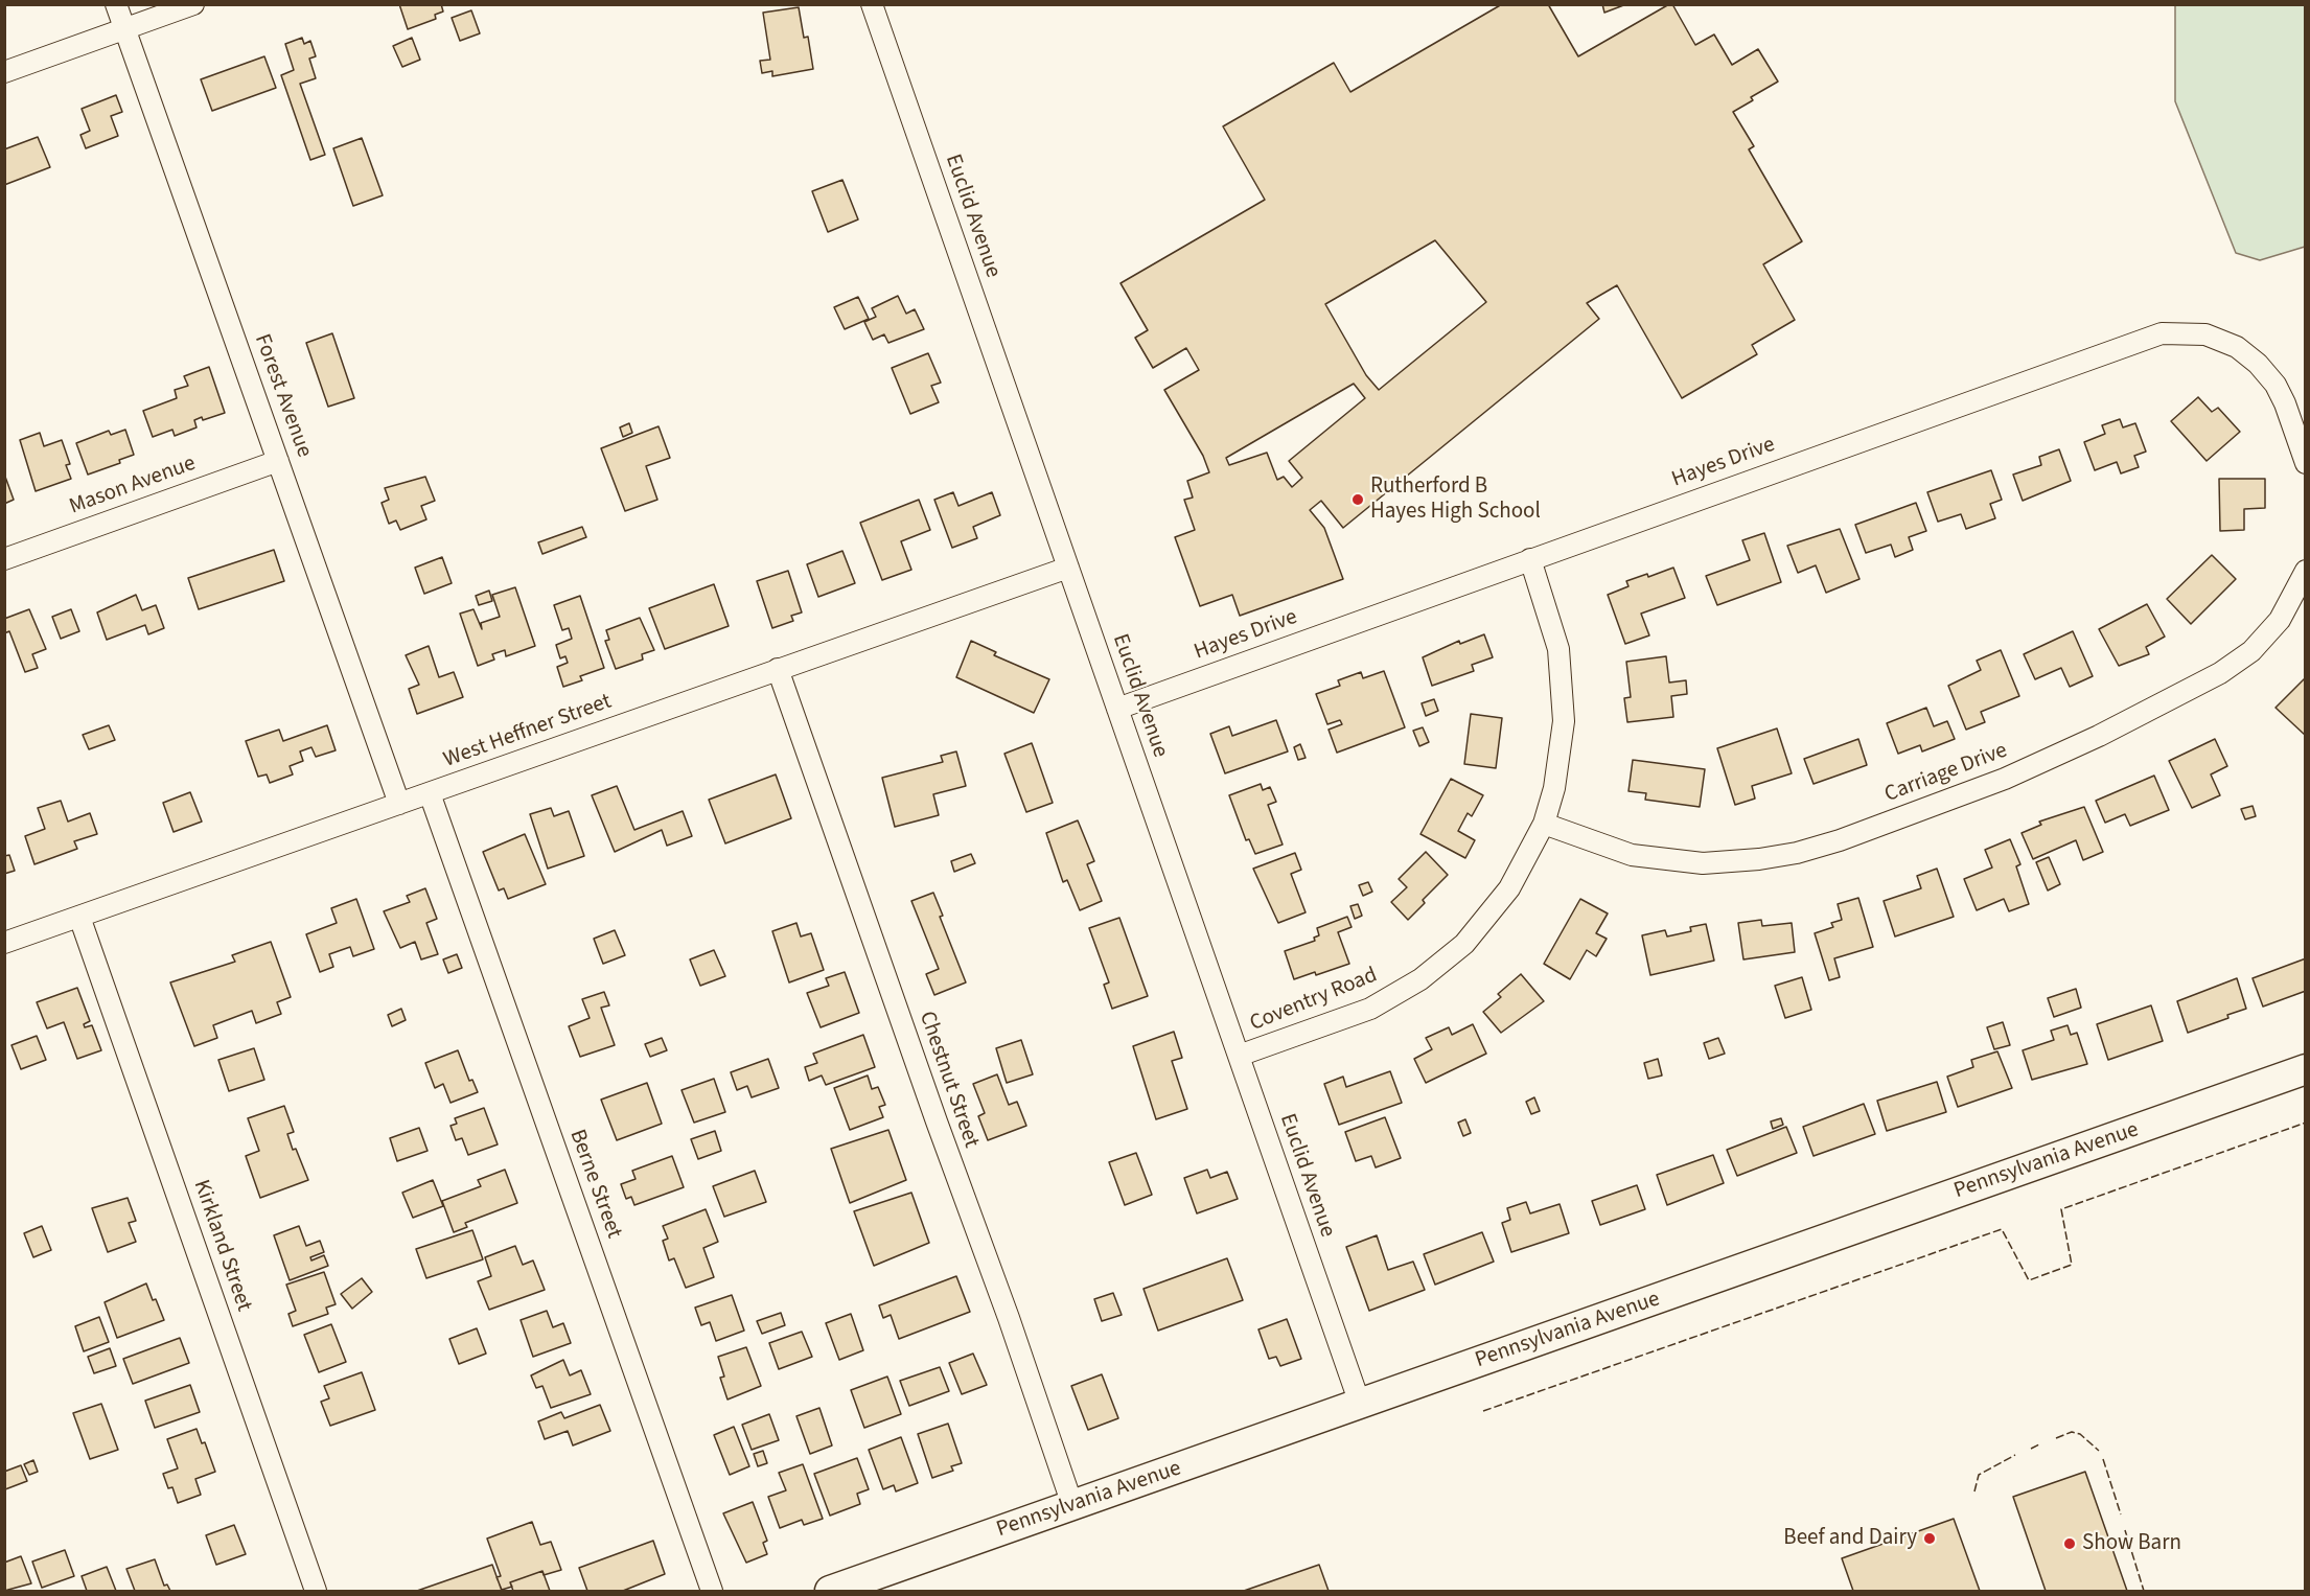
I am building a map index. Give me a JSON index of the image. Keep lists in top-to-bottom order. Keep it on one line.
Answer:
{"streets":{"street":["Euclid Avenue","Forest Avenue","Hayes Drive","Mason Avenue","West Heffner Street","Carriage Drive","Coventry Road","Chestnut Street","Pennsylvania Avenue","Berne Street","Kirkland Street"]},"crossings":[["Euclid Avenue","Hayes Drive"],["Euclid Avenue","West Heffner Street"],["Euclid Avenue","Coventry Road"],["Euclid Avenue","Pennsylvania Avenue"],["Forest Avenue","Mason Avenue"],["Forest Avenue","West Heffner Street"],["Hayes Drive","Coventry Road"],["West Heffner Street","Chestnut Street"],["West Heffner Street","Berne Street"],["West Heffner Street","Kirkland Street"],["Carriage Drive","Coventry Road"],["Chestnut Street","Pennsylvania Avenue"]],"places":["Rutherford B Hayes High School","Beef and Dairy","Show Barn"]}
